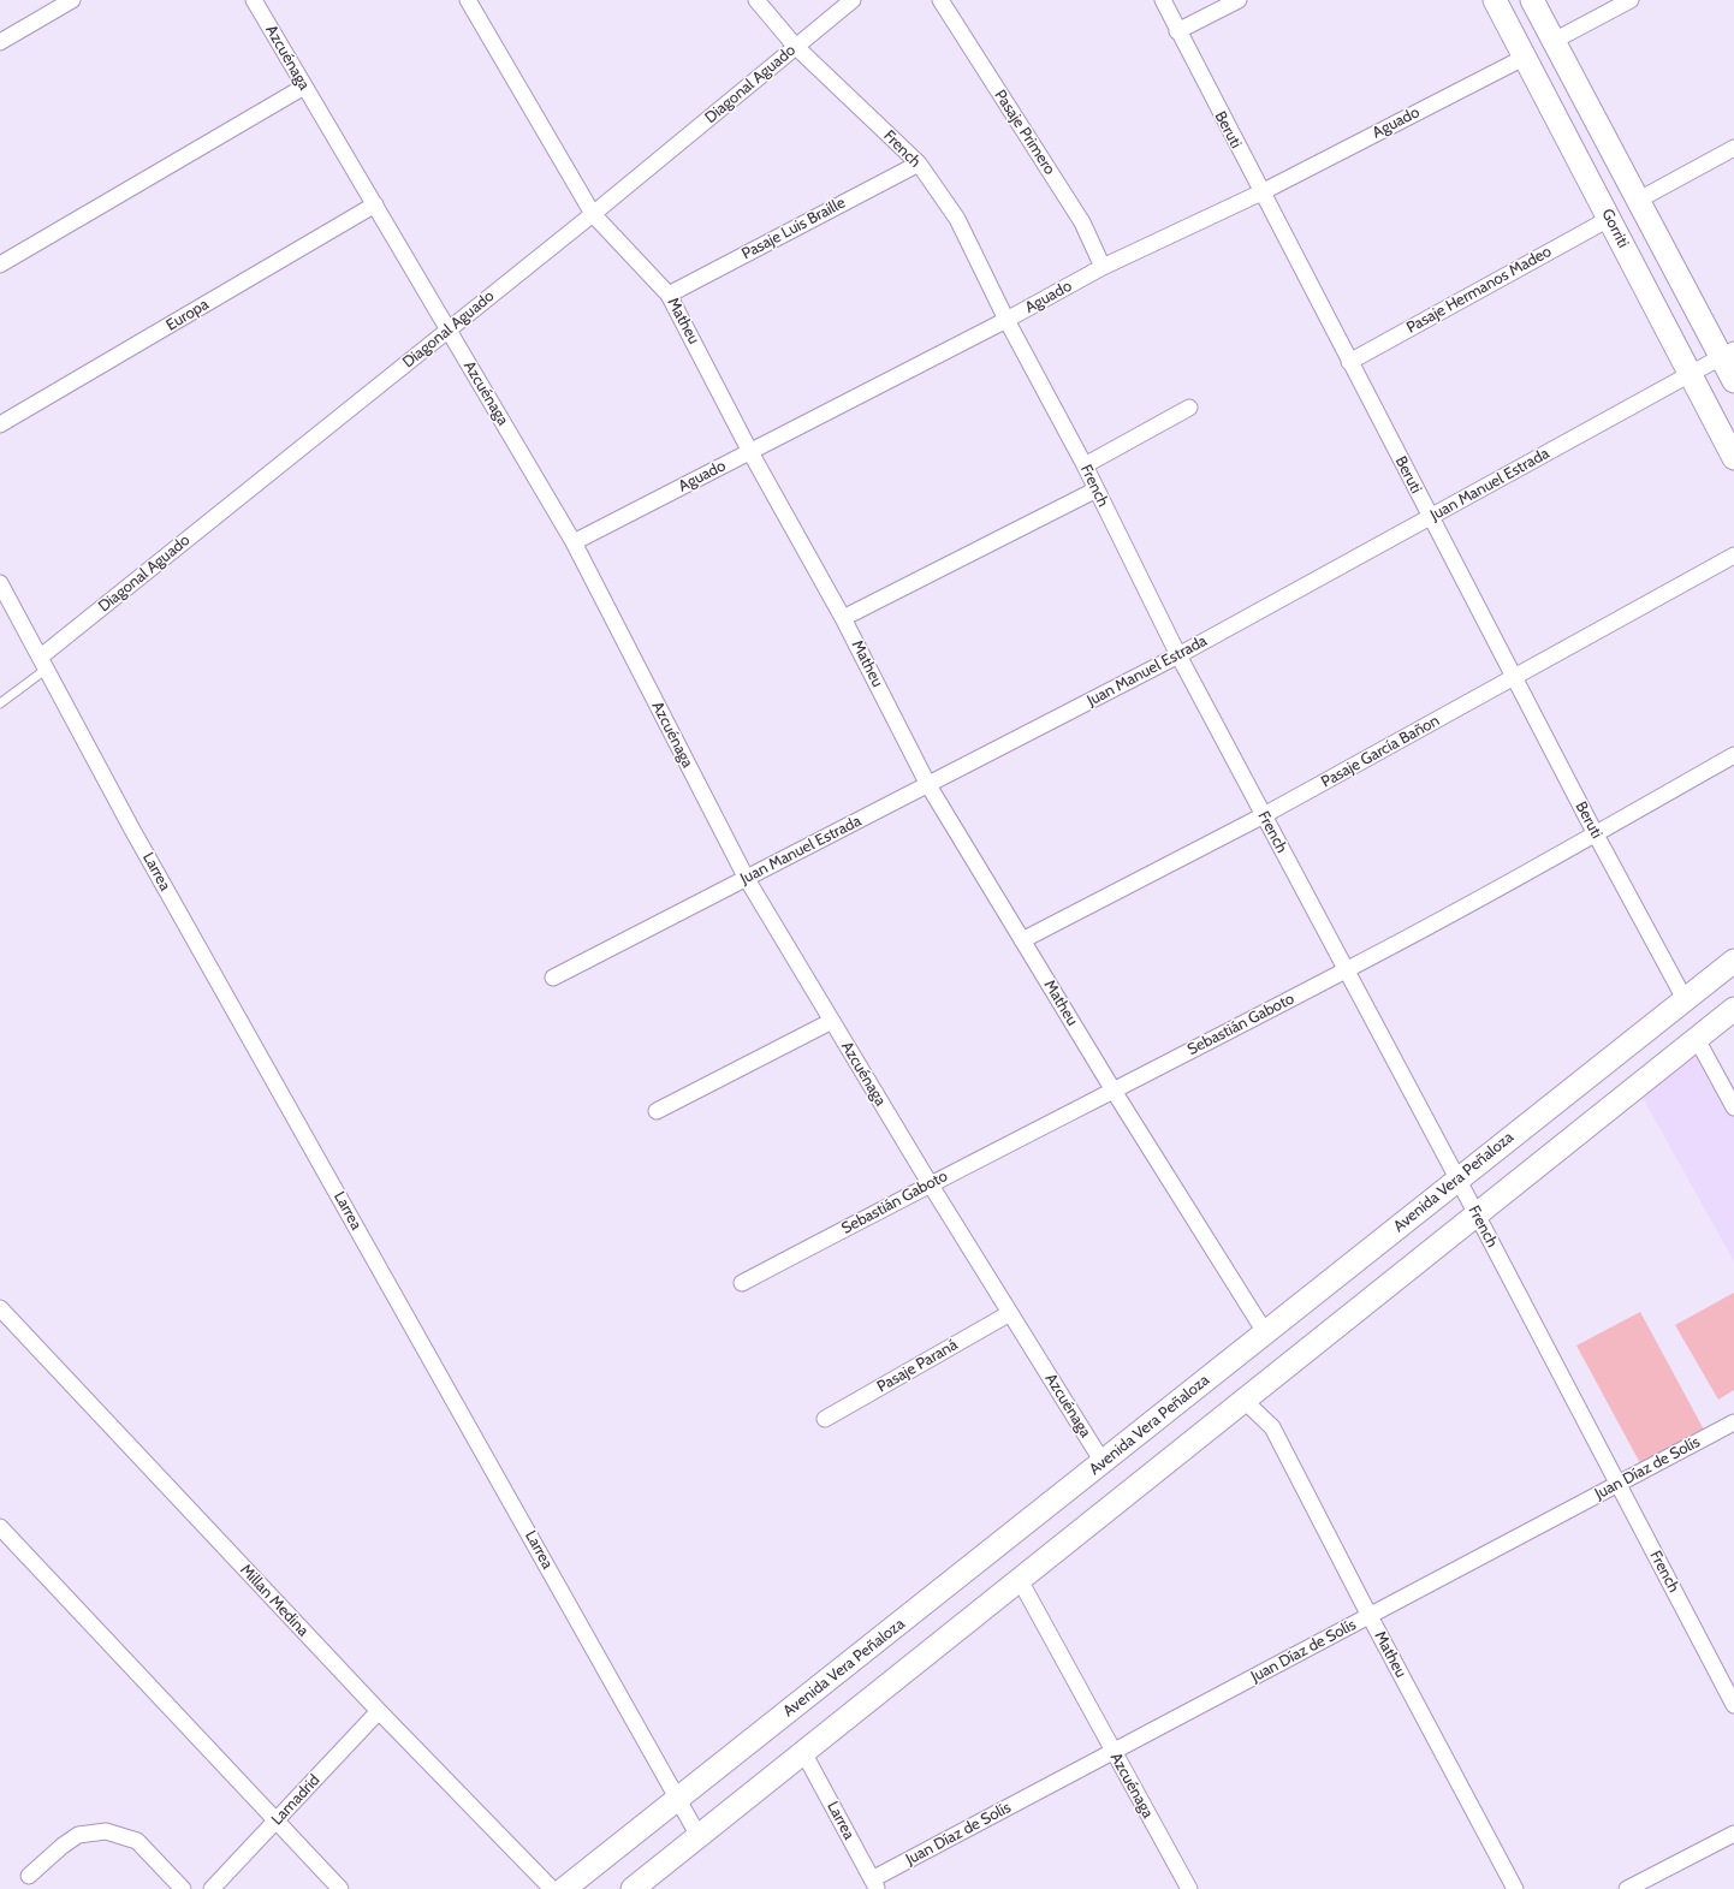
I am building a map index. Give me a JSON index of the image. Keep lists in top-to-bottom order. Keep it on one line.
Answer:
{"streets":{"main road":["Gorriti","Avenida Vera Peñaloza"],"street":["Azcuénaga","Diagonal Aguado","Aguado","Beruti","Pasaje Primero","French","Pasaje Luis Braille","Pasaje Hermanos Madeo","Europa","Matheu","Juan Manuel Estrada","Pasaje García Bañon","Larrea","Sebastián Gaboto","Pasaje Paraná","Juan Díaz de Solís","Millan Medina","Lamadrid"]},"crossings":[["Azcuénaga","Diagonal Aguado"],["Azcuénaga","Aguado"],["Azcuénaga","Europa"],["Azcuénaga","Juan Manuel Estrada"],["Azcuénaga","Sebastián Gaboto"],["Azcuénaga","Avenida Vera Peñaloza"],["Azcuénaga","Pasaje Paraná"],["Azcuénaga","Juan Díaz de Solís"],["Diagonal Aguado","French"],["Diagonal Aguado","Matheu"],["Diagonal Aguado","Larrea"],["Aguado","Beruti"],["Aguado","Pasaje Primero"],["Aguado","French"],["Aguado","Gorriti"],["Aguado","Matheu"],["Beruti","Pasaje Hermanos Madeo"],["Beruti","Juan Manuel Estrada"],["Beruti","Pasaje García Bañon"],["Beruti","Sebastián Gaboto"],["Beruti","Avenida Vera Peñaloza"],["French","Pasaje Luis Braille"],["French","Juan Manuel Estrada"],["French","Pasaje García Bañon"],["French","Sebastián Gaboto"],["French","Avenida Vera Peñaloza"],["French","Juan Díaz de Solís"],["Pasaje Luis Braille","Matheu"],["Gorriti","Pasaje Hermanos Madeo"],["Gorriti","Juan Manuel Estrada"],["Matheu","Juan Manuel Estrada"],["Matheu","Pasaje García Bañon"],["Matheu","Sebastián Gaboto"],["Matheu","Avenida Vera Peñaloza"],["Matheu","Juan Díaz de Solís"],["Larrea","Avenida Vera Peñaloza"],["Larrea","Juan Díaz de Solís"],["Millan Medina","Lamadrid"]]}
